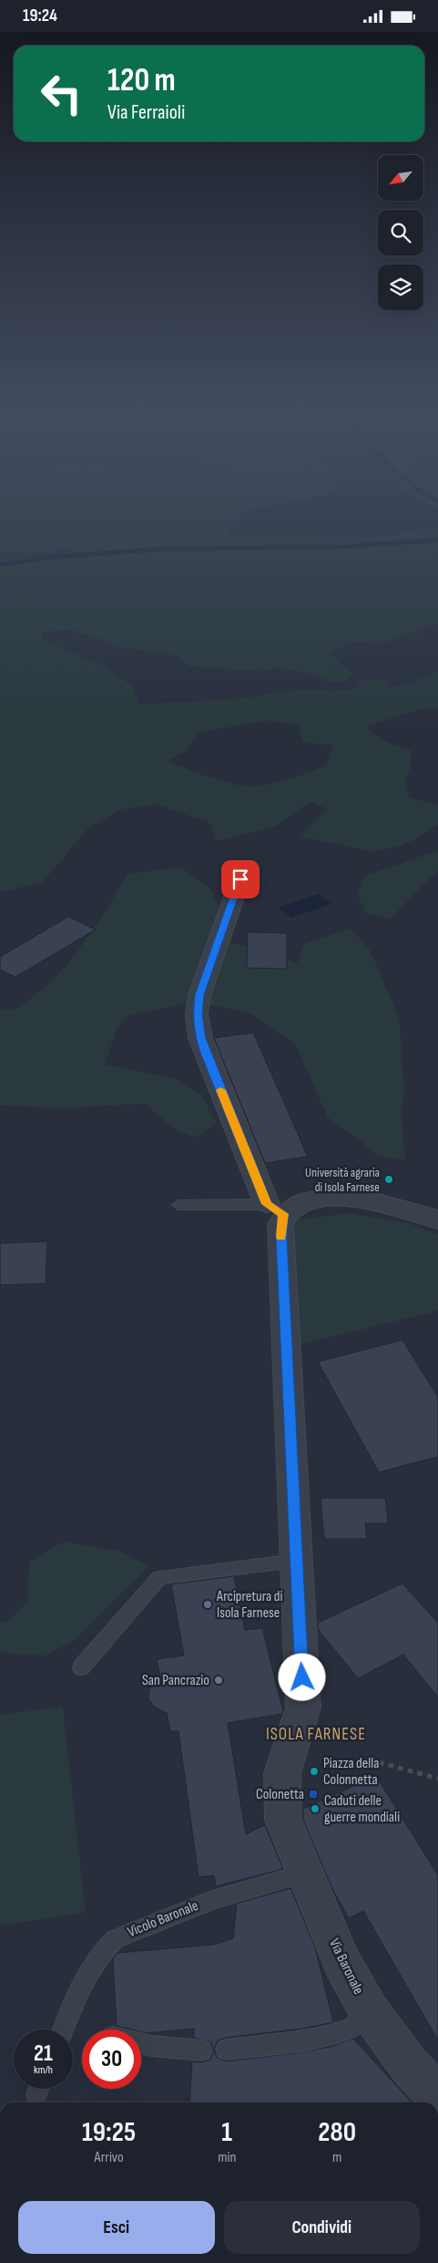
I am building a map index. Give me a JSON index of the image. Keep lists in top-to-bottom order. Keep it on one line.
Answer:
{"streets":{"street":["Via Baronale"],"lane":["Vicolo Baronale"]},"crossings":[["Vicolo Baronale","Via Baronale"]],"districts":["ISOLA FARNESE"],"places":{"other":["Università agraria di Isola Farnese","Arcipretura di Isola Farnese","San Pancrazio","Piazza della Colonnetta","Caduti delle guerre mondiali"],"transit":["Colonetta"]},"north":"bottom left","page":{"status":"19:24","turn":["120 m","Via Ferraioli"],"speed":"21 km/h","limit":"30","eta":["19:25","Arrivo","1","min","280","m"],"buttons":["Esci","Condividi"]}}
